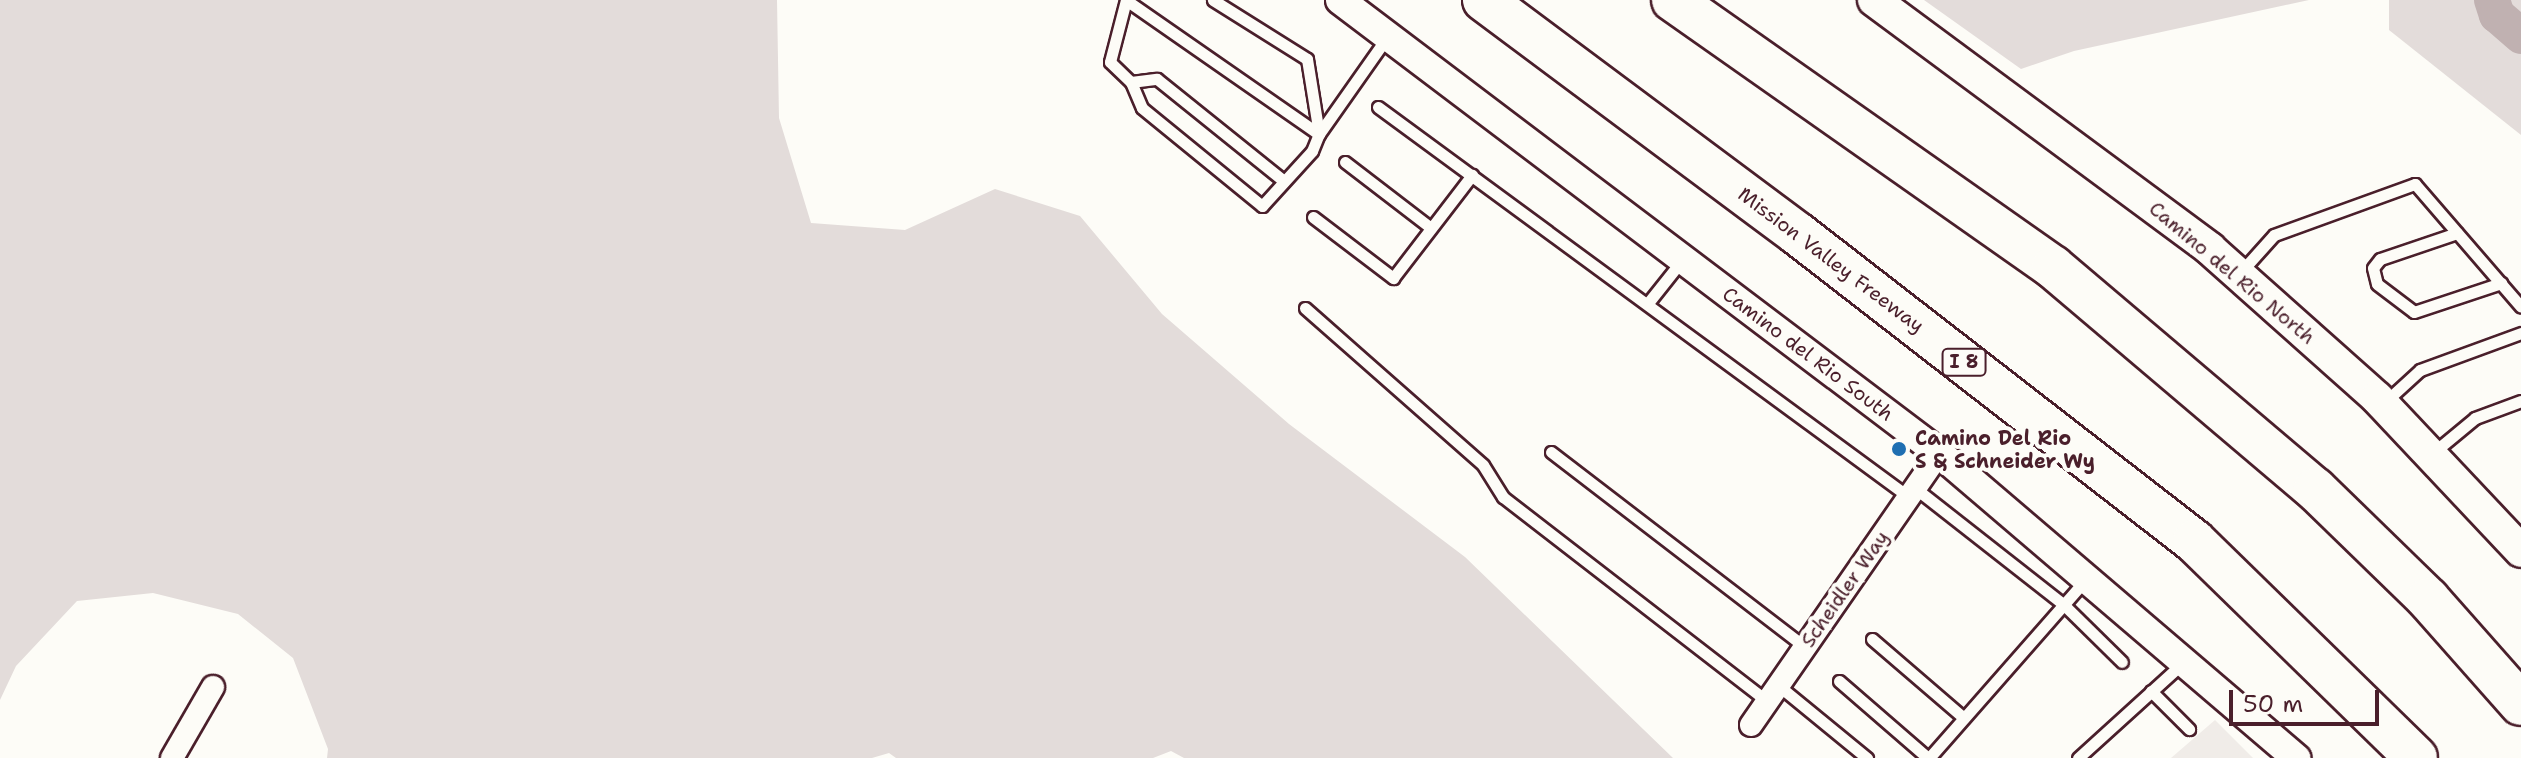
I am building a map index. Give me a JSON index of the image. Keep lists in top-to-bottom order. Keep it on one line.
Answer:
{"streets":{"highway":["Mission Valley Freeway","I 8"],"main road":["Camino del Rio North"],"street":["Camino del Rio South","Scheidler Way"]},"crossings":[["Camino del Rio South","Scheidler Way"]],"places":["Camino Del Rio S & Schneider Wy"],"scale_bar":"50 m"}
